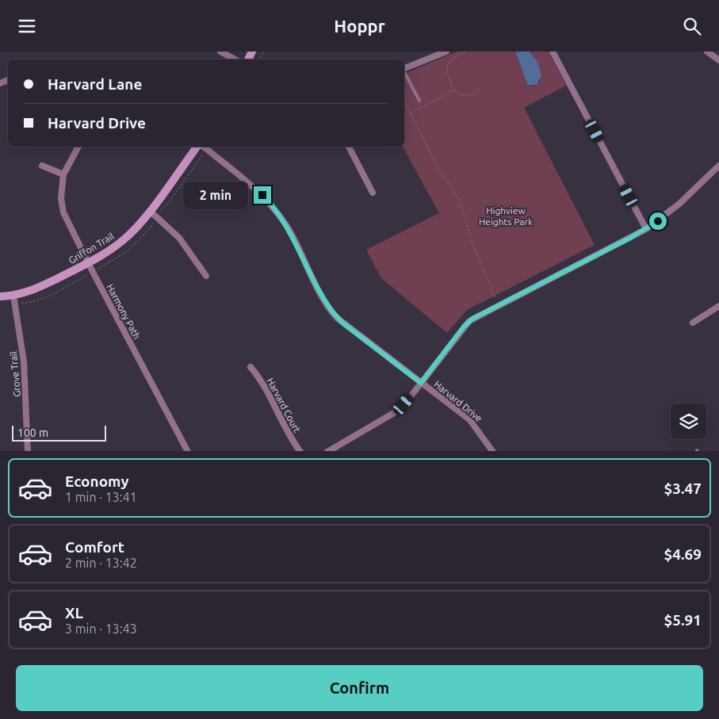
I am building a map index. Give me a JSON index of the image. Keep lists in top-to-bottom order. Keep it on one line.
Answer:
{"streets":{"street":["Griffon Trail","Harmony Path","Grove Trail","Harvard Drive","Harvard Court"]},"crossings":[["Griffon Trail","Harmony Path"],["Griffon Trail","Grove Trail"]],"parks":["Highview Heights Park"],"scale_bar":"100 m","page":{"header":"Hoppr","banner":["Harvard Lane","Harvard Drive"],"bubble":"2 min","scale":"100 m","list":[{"name":"Economy","note":"1 min · 13:41","value":"$3.47"},{"name":"Comfort","note":"2 min · 13:42","value":"$4.69"},{"name":"XL","note":"3 min · 13:43","value":"$5.91"}],"buttons":"Confirm"}}
